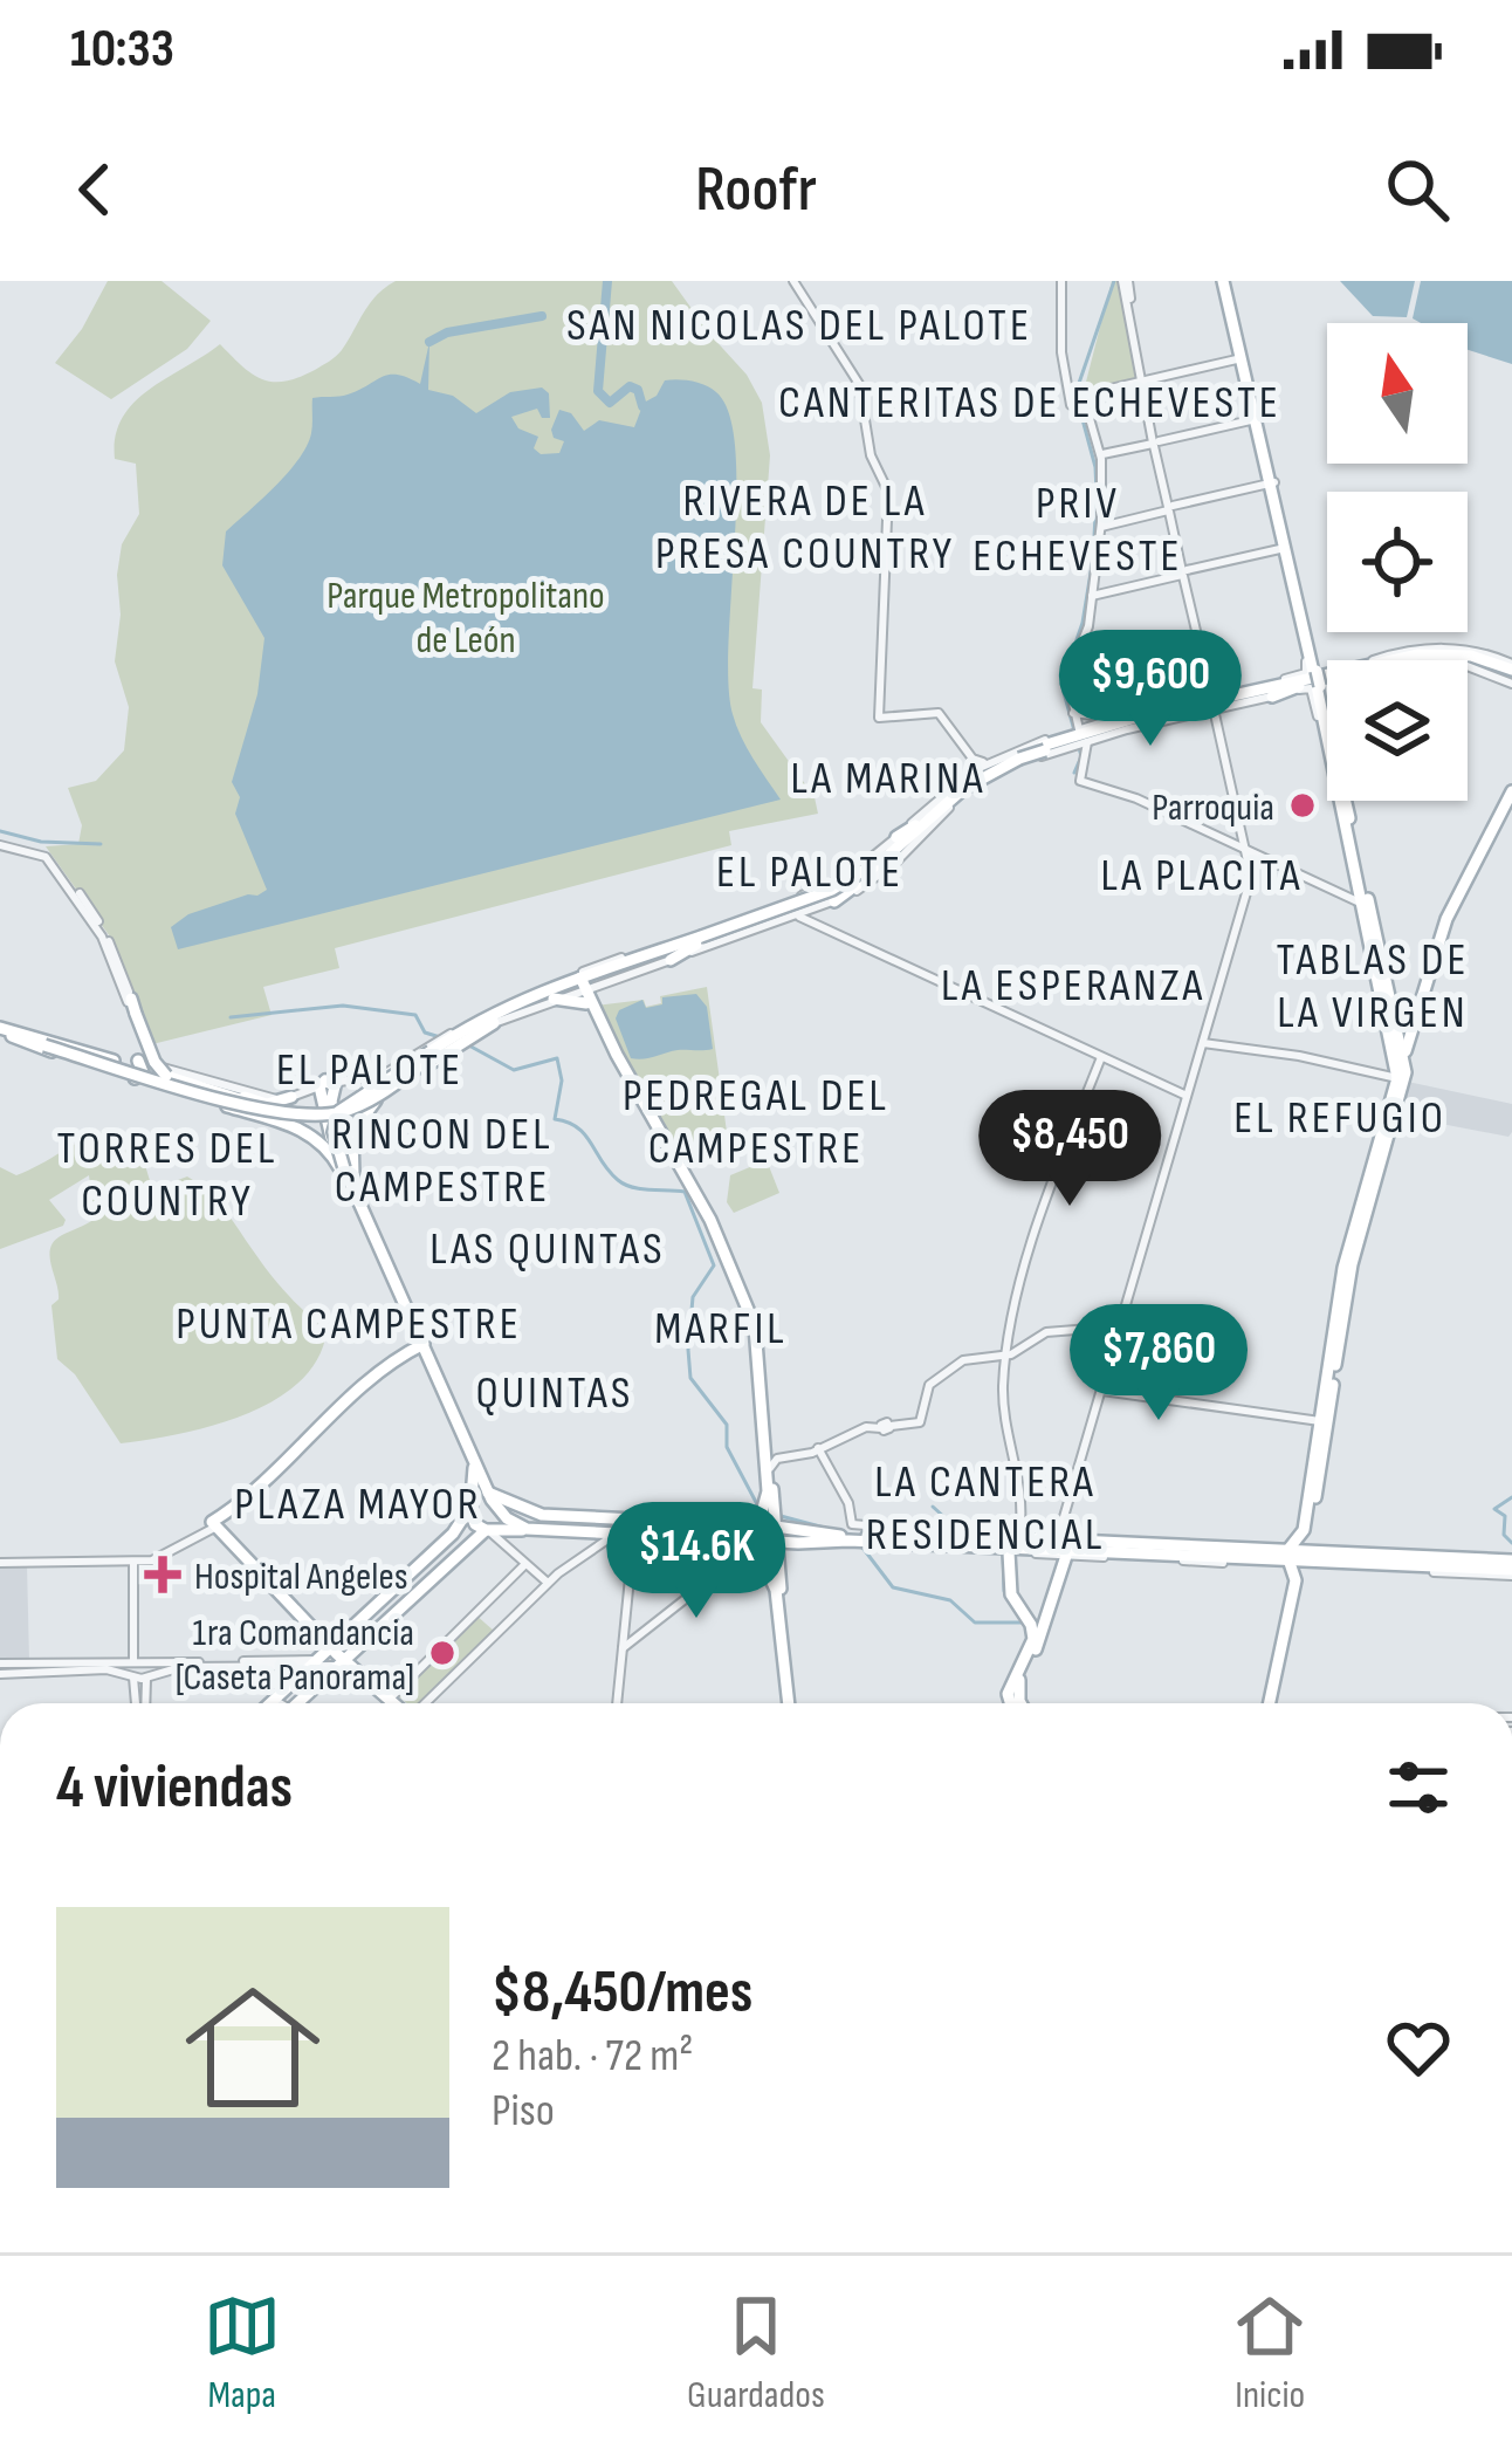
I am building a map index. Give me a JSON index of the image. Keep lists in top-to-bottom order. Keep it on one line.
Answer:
{"districts":["SAN NICOLAS DEL PALOTE","CANTERITAS DE ECHEVESTE","RIVERA DE LA PRESA COUNTRY","PRIV ECHEVESTE","LA MARINA","EL PALOTE","LA PLACITA","TABLAS DE LA VIRGEN","LA ESPERANZA","EL PALOTE","PEDREGAL DEL CAMPESTRE","EL REFUGIO","RINCON DEL CAMPESTRE","TORRES DEL COUNTRY","LAS QUINTAS","PUNTA CAMPESTRE","MARFIL","QUINTAS","LA CANTERA RESIDENCIAL","PLAZA MAYOR"],"parks":["Parque Metropolitano de León"],"places":{"other":["Parroquia","1ra Comandancia [Caseta Panorama]"],"health":["Hospital Angeles"]},"north":"top","page":{"status":"10:33","header":"Roofr","price":["$9,600","$8,450","$7,860","$14.6K"],"heading":"4 viviendas","list":[{"name":"$8,450/mes","note":"2 hab. · 72 m² · Piso"}],"tabs":["Mapa","Guardados","Inicio"]}}
